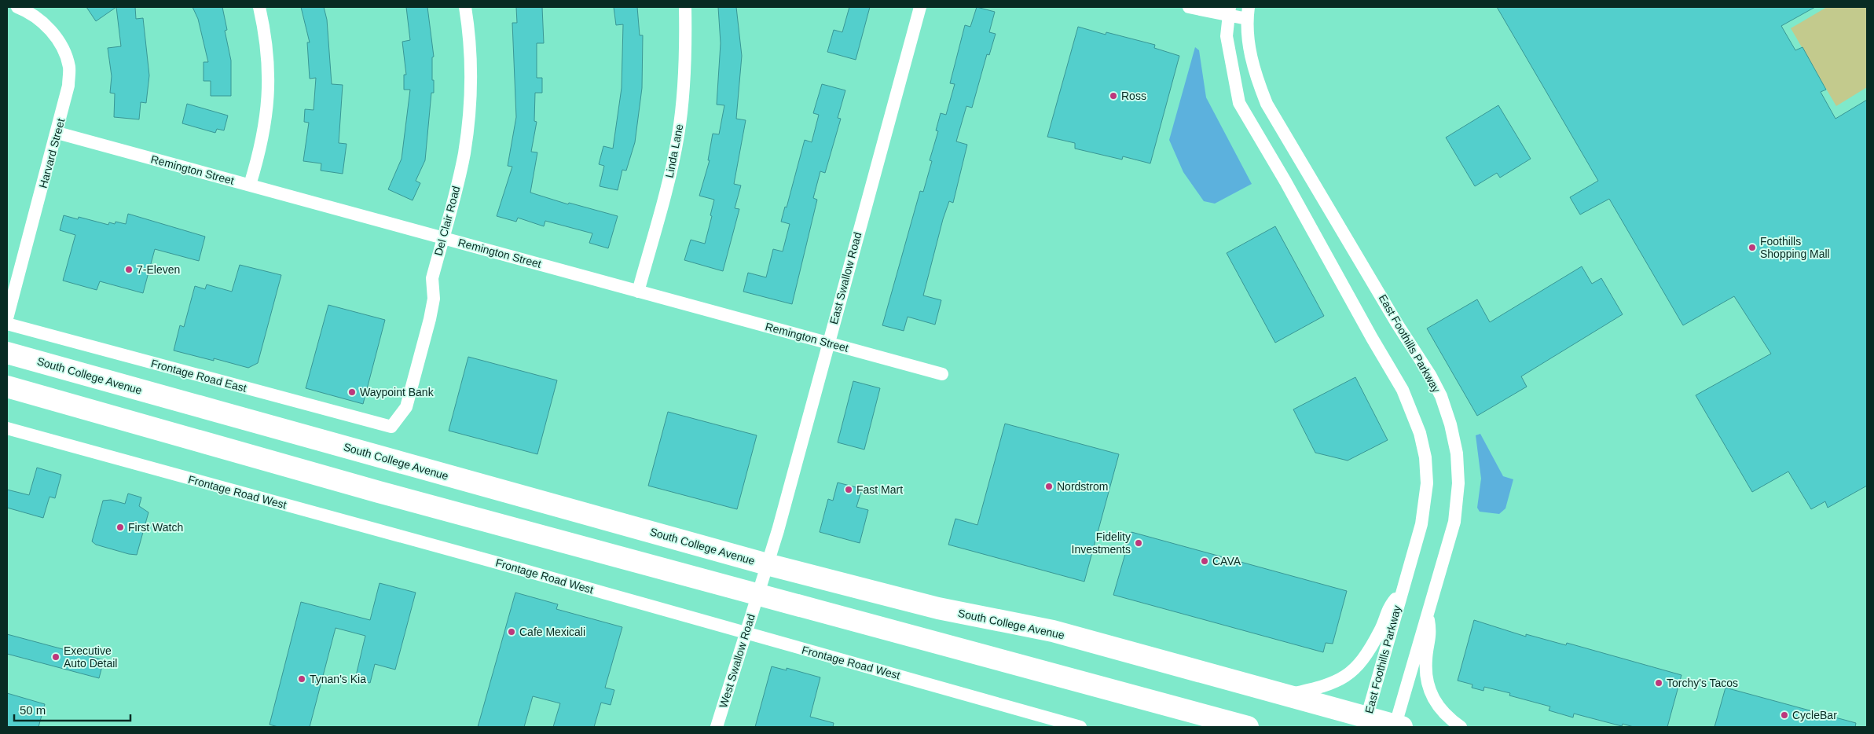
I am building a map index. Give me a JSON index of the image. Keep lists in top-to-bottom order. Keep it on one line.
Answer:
{"streets":{"highway":["South College Avenue"],"street":["Linda Lane","Harvard Street","Remington Street","Del Clair Road","East Swallow Road","East Foothills Parkway","Frontage Road East","Frontage Road West","West Swallow Road"]},"crossings":[["Linda Lane","Remington Street"],["Harvard Street","Remington Street"],["Remington Street","Del Clair Road"],["Remington Street","East Swallow Road"],["Del Clair Road","Frontage Road East"],["East Swallow Road","South College Avenue"],["East Swallow Road","West Swallow Road"],["East Foothills Parkway","South College Avenue"],["Frontage Road West","West Swallow Road"]],"places":["Ross","Foothills Shopping Mall","7-Eleven","Waypoint Bank","Nordstrom","Fast Mart","First Watch","Fidelity Investments","CAVA","Cafe Mexicali","Executive Auto Detail","Tynan's Kia","Torchy's Tacos","CycleBar"],"scale_bar":"50 m"}
